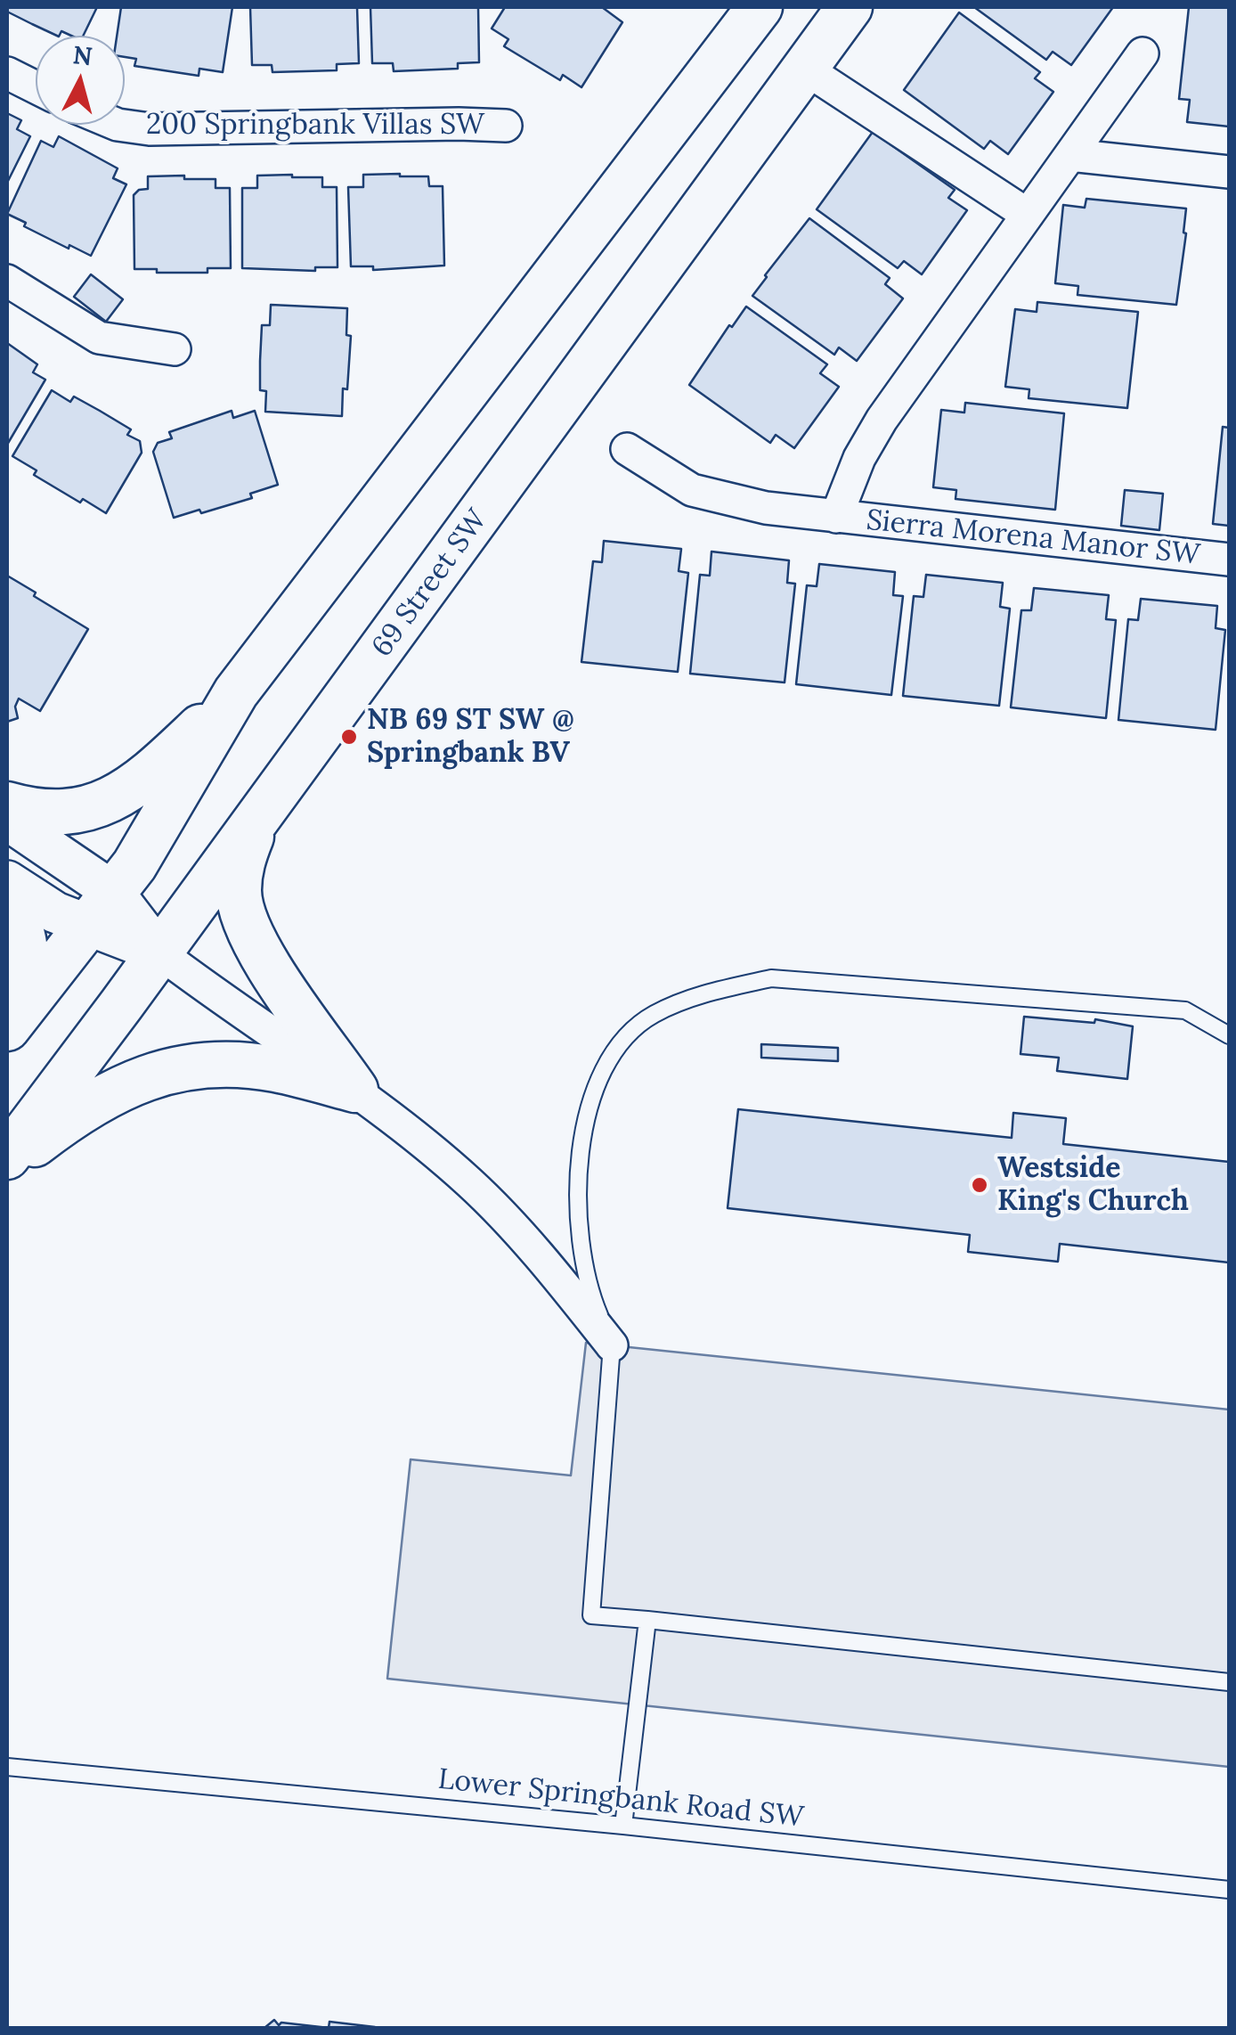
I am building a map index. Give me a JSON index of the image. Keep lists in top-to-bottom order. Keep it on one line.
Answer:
{"streets":{"main road":["69 Street SW"],"street":["200 Springbank Villas SW","Sierra Morena Manor SW"],"lane":["Lower Springbank Road SW"]},"places":["NB 69 ST SW @ Springbank BV","Westside King's Church"],"north":"top"}
